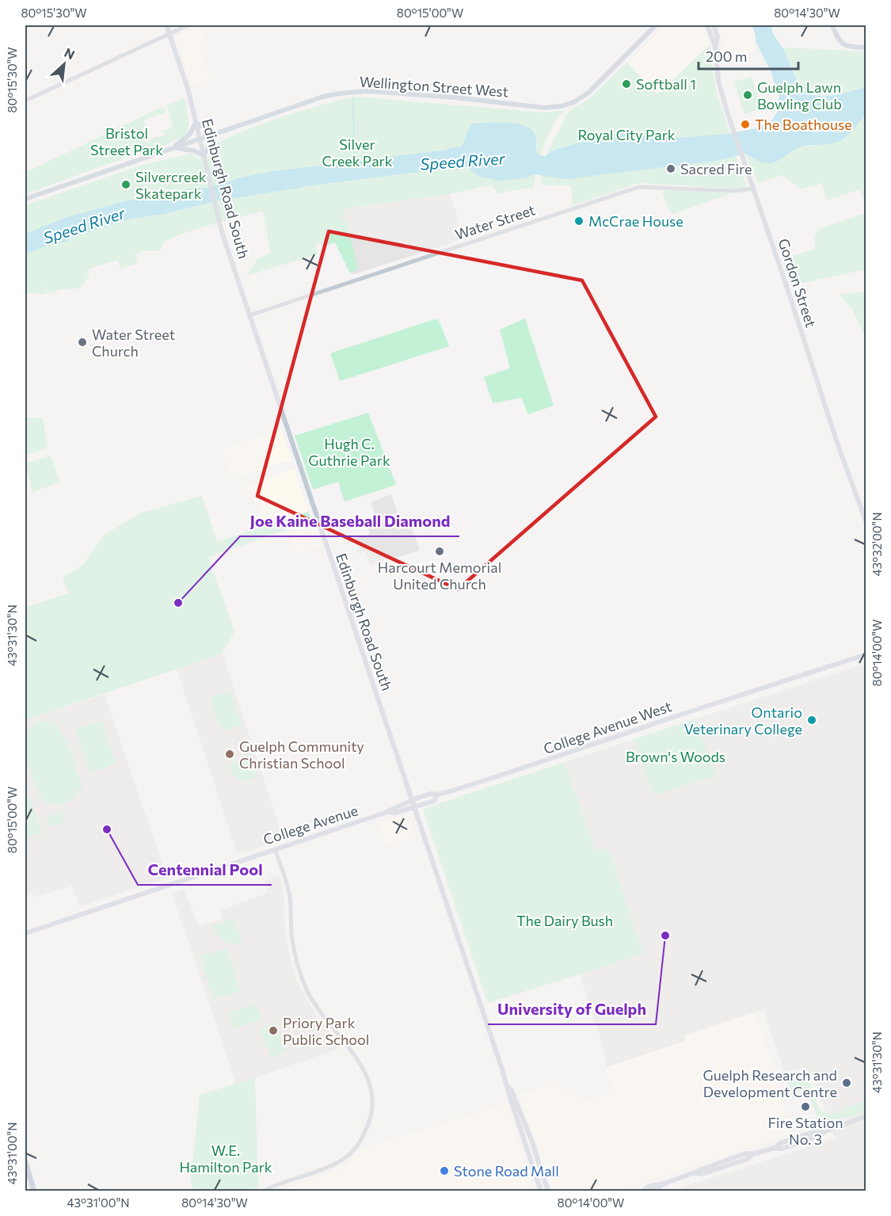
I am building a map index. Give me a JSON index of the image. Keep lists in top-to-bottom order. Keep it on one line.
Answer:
{"streets":{"main road":["Wellington Street West","Edinburgh Road South","Gordon Street","College Avenue West","College Avenue"],"street":["Water Street"]},"crossings":[["Wellington Street West","Edinburgh Road South"],["Edinburgh Road South","Water Street"],["Edinburgh Road South","College Avenue West"],["Water Street","Gordon Street"],["College Avenue West","College Avenue"]],"water":["Speed River"],"parks":["Bristol Street Park","Royal City Park","Silver Creek Park","Hugh C. Guthrie Park","Brown's Woods","The Dairy Bush","W.E. Hamilton Park"],"places":["Softball 1","Guelph Lawn Bowling Club","The Boathouse","Sacred Fire","Silvercreek Skatepark","McCrae House","Water Street Church","Harcourt Memorial United Church","Joe Kaine Baseball Diamond","Ontario Veterinary College","Guelph Community Christian School","Centennial Pool","University of Guelph","Priory Park Public School","Guelph Research and Development Centre","Fire Station No. 3","Stone Road Mall"],"scale_bar":"200 m","north":"top right","coordinates":["80°15'30\"W","80°15'00\"W","80°14'30\"W","43°32'00\"N","43°31'30\"N","80°14'00\"W","43°31'00\"N"]}
